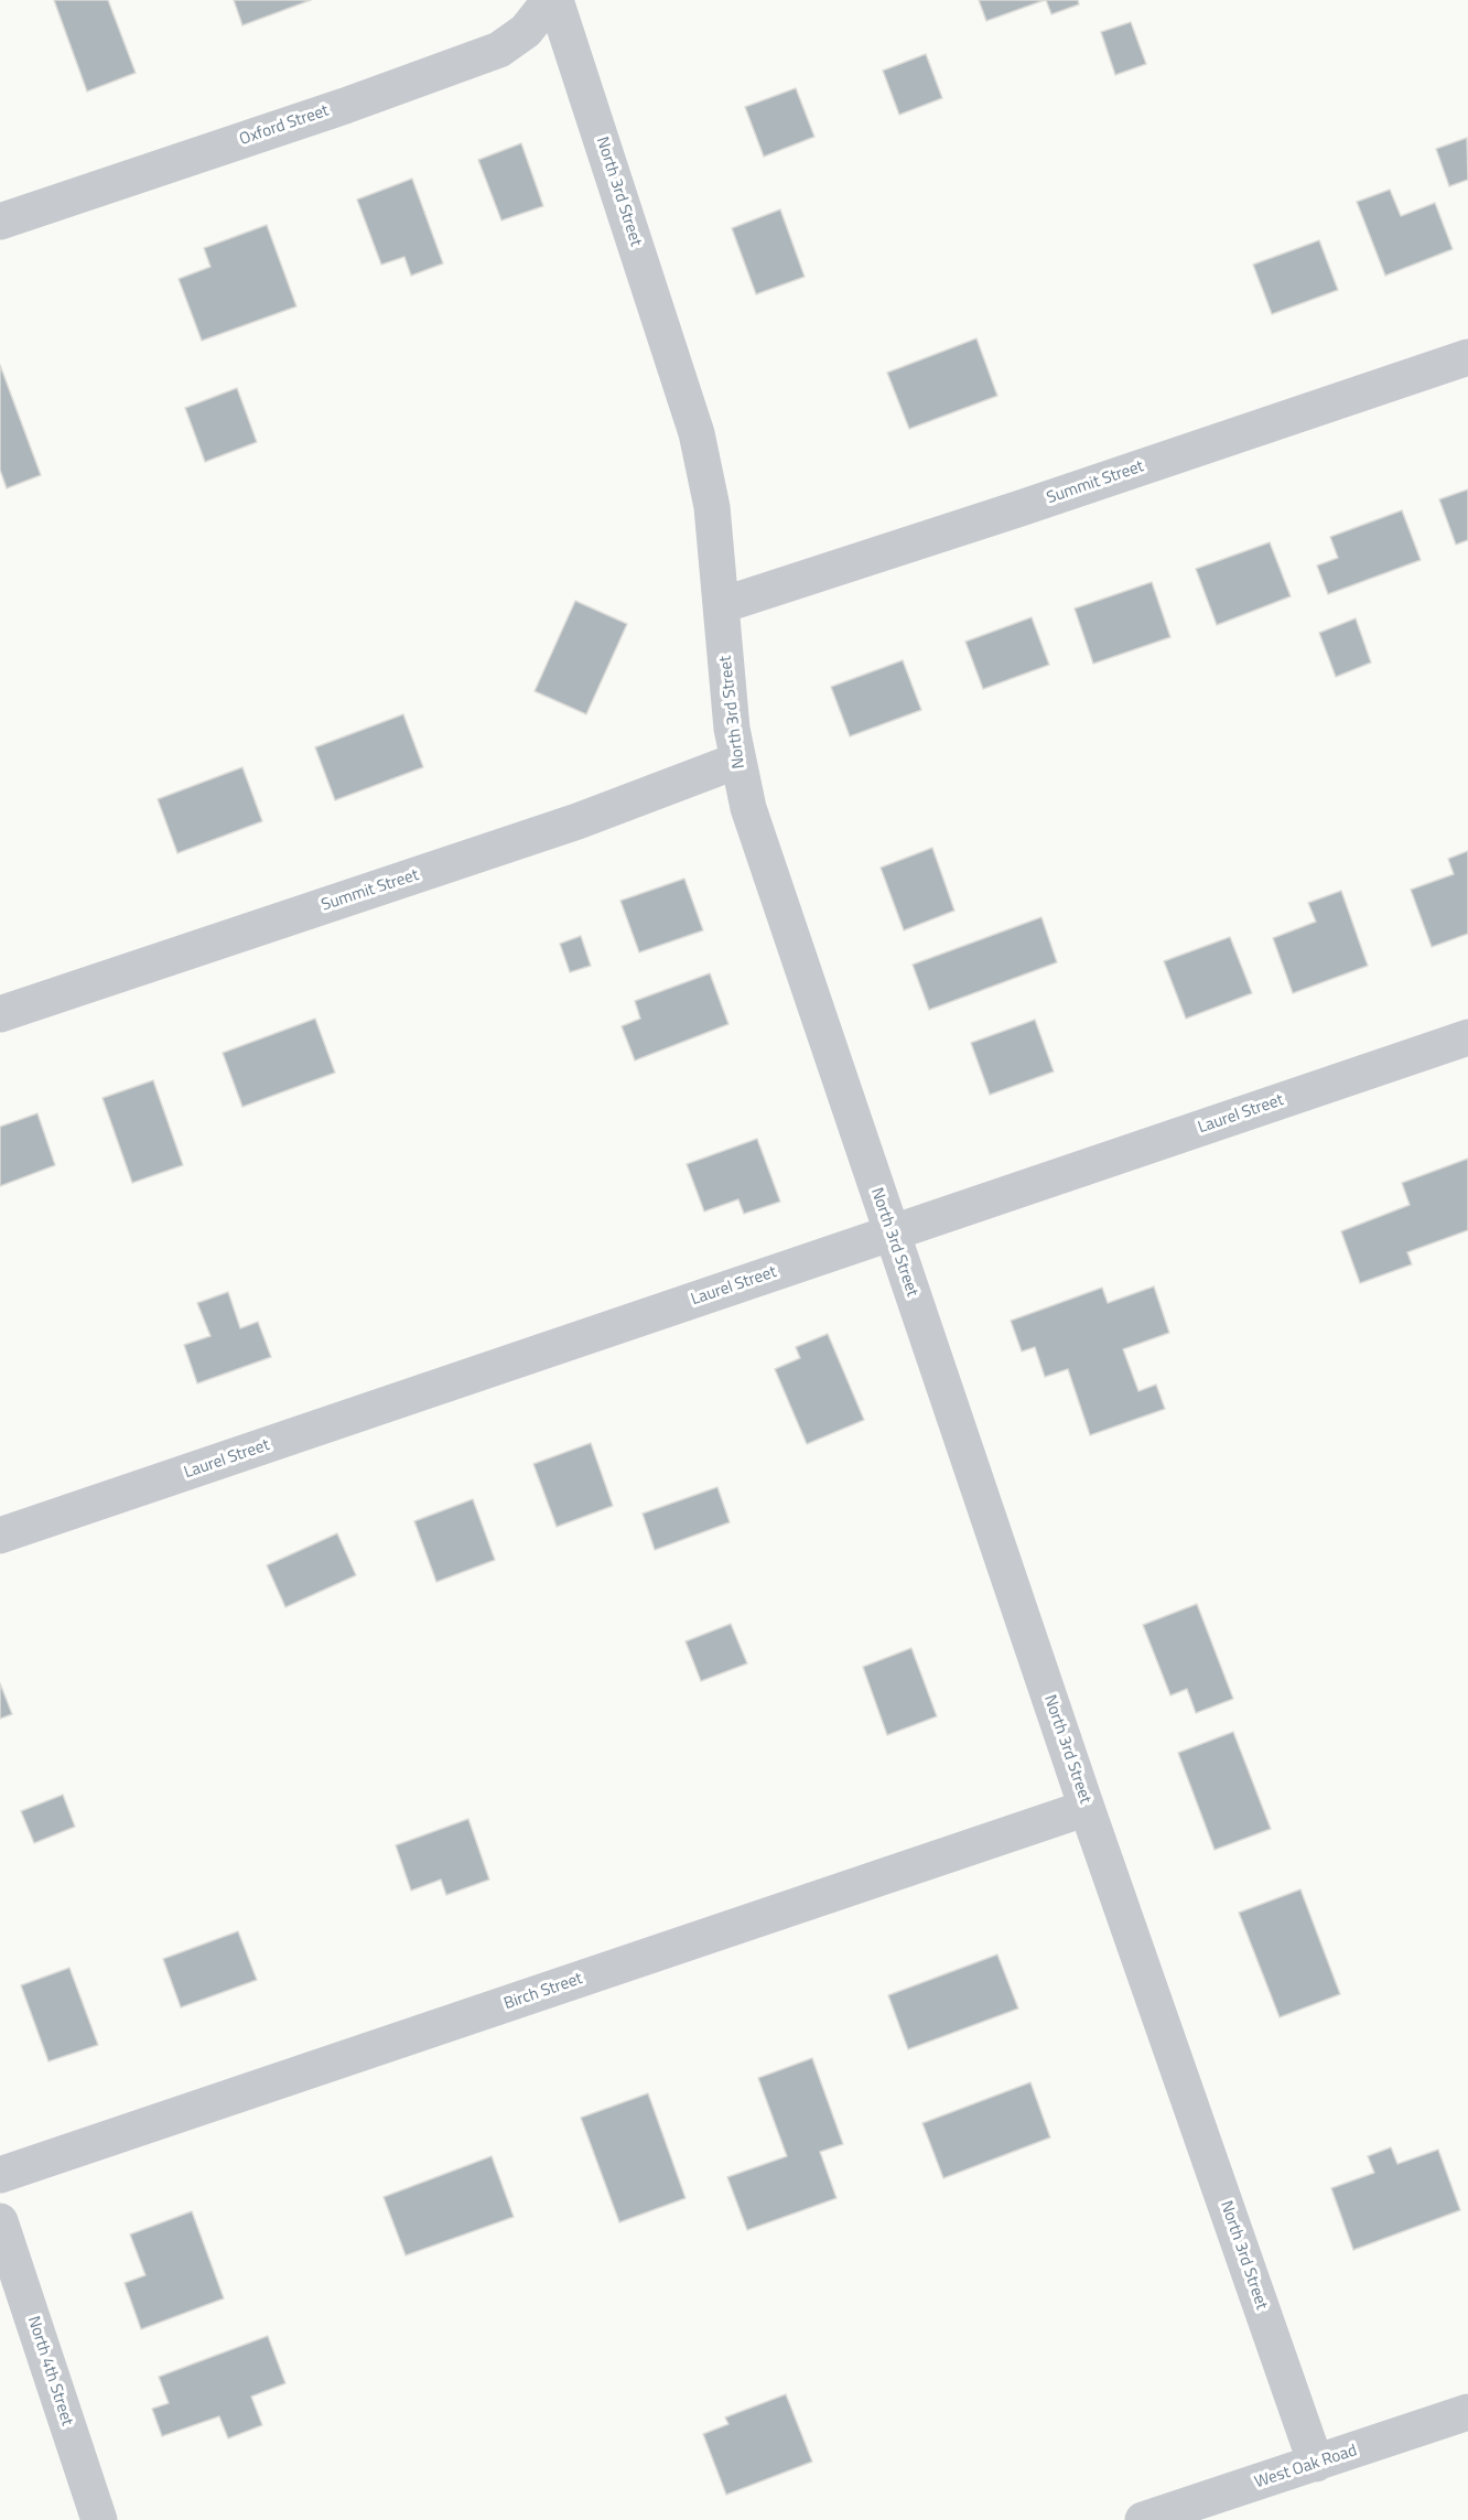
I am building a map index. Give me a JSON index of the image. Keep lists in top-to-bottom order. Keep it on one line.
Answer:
{"streets":{"street":["Oxford Street","North 3rd Street","Summit Street","Laurel Street","Birch Street","North 4th Street","West Oak Road"]},"crossings":[["North 3rd Street","Summit Street"],["North 3rd Street","Laurel Street"],["North 3rd Street","Birch Street"],["North 3rd Street","West Oak Road"]]}
